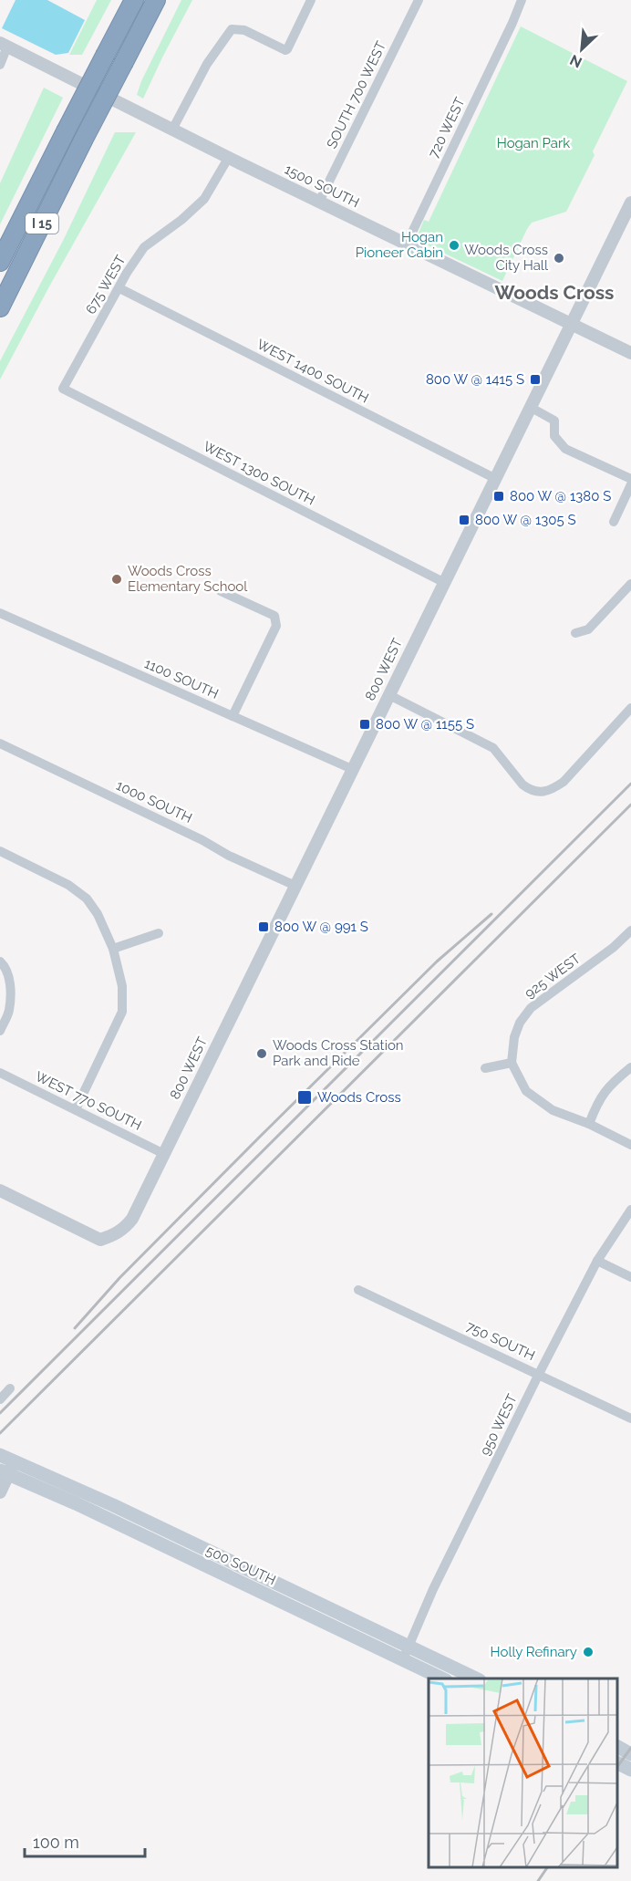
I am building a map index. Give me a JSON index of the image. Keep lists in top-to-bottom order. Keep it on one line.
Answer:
{"streets":{"highway":["I 15"],"main road":["500 SOUTH"],"street":["SOUTH 700 WEST","720 WEST","1500 SOUTH","675 WEST","WEST 1400 SOUTH","WEST 1300 SOUTH","800 WEST","1100 SOUTH","1000 SOUTH","925 WEST","WEST 770 SOUTH","750 SOUTH","950 WEST"]},"crossings":[["SOUTH 700 WEST","1500 SOUTH"],["720 WEST","1500 SOUTH"],["1500 SOUTH","675 WEST"],["1500 SOUTH","800 WEST"],["675 WEST","WEST 1400 SOUTH"],["675 WEST","WEST 1300 SOUTH"],["WEST 1400 SOUTH","800 WEST"],["WEST 1300 SOUTH","800 WEST"],["800 WEST","1100 SOUTH"],["800 WEST","1000 SOUTH"],["800 WEST","WEST 770 SOUTH"],["750 SOUTH","950 WEST"],["950 WEST","500 SOUTH"]],"districts":["Woods Cross"],"parks":["Hogan Park"],"places":{"other":["Hogan Pioneer Cabin","Woods Cross City Hall","Woods Cross Elementary School","Woods Cross Station Park and Ride","Holly Refinary"],"transit":["800 W @ 1415 S","800 W @ 1380 S","800 W @ 1305 S","800 W @ 1155 S","800 W @ 991 S","Woods Cross"]},"scale_bar":"100 m","north":"bottom left"}
